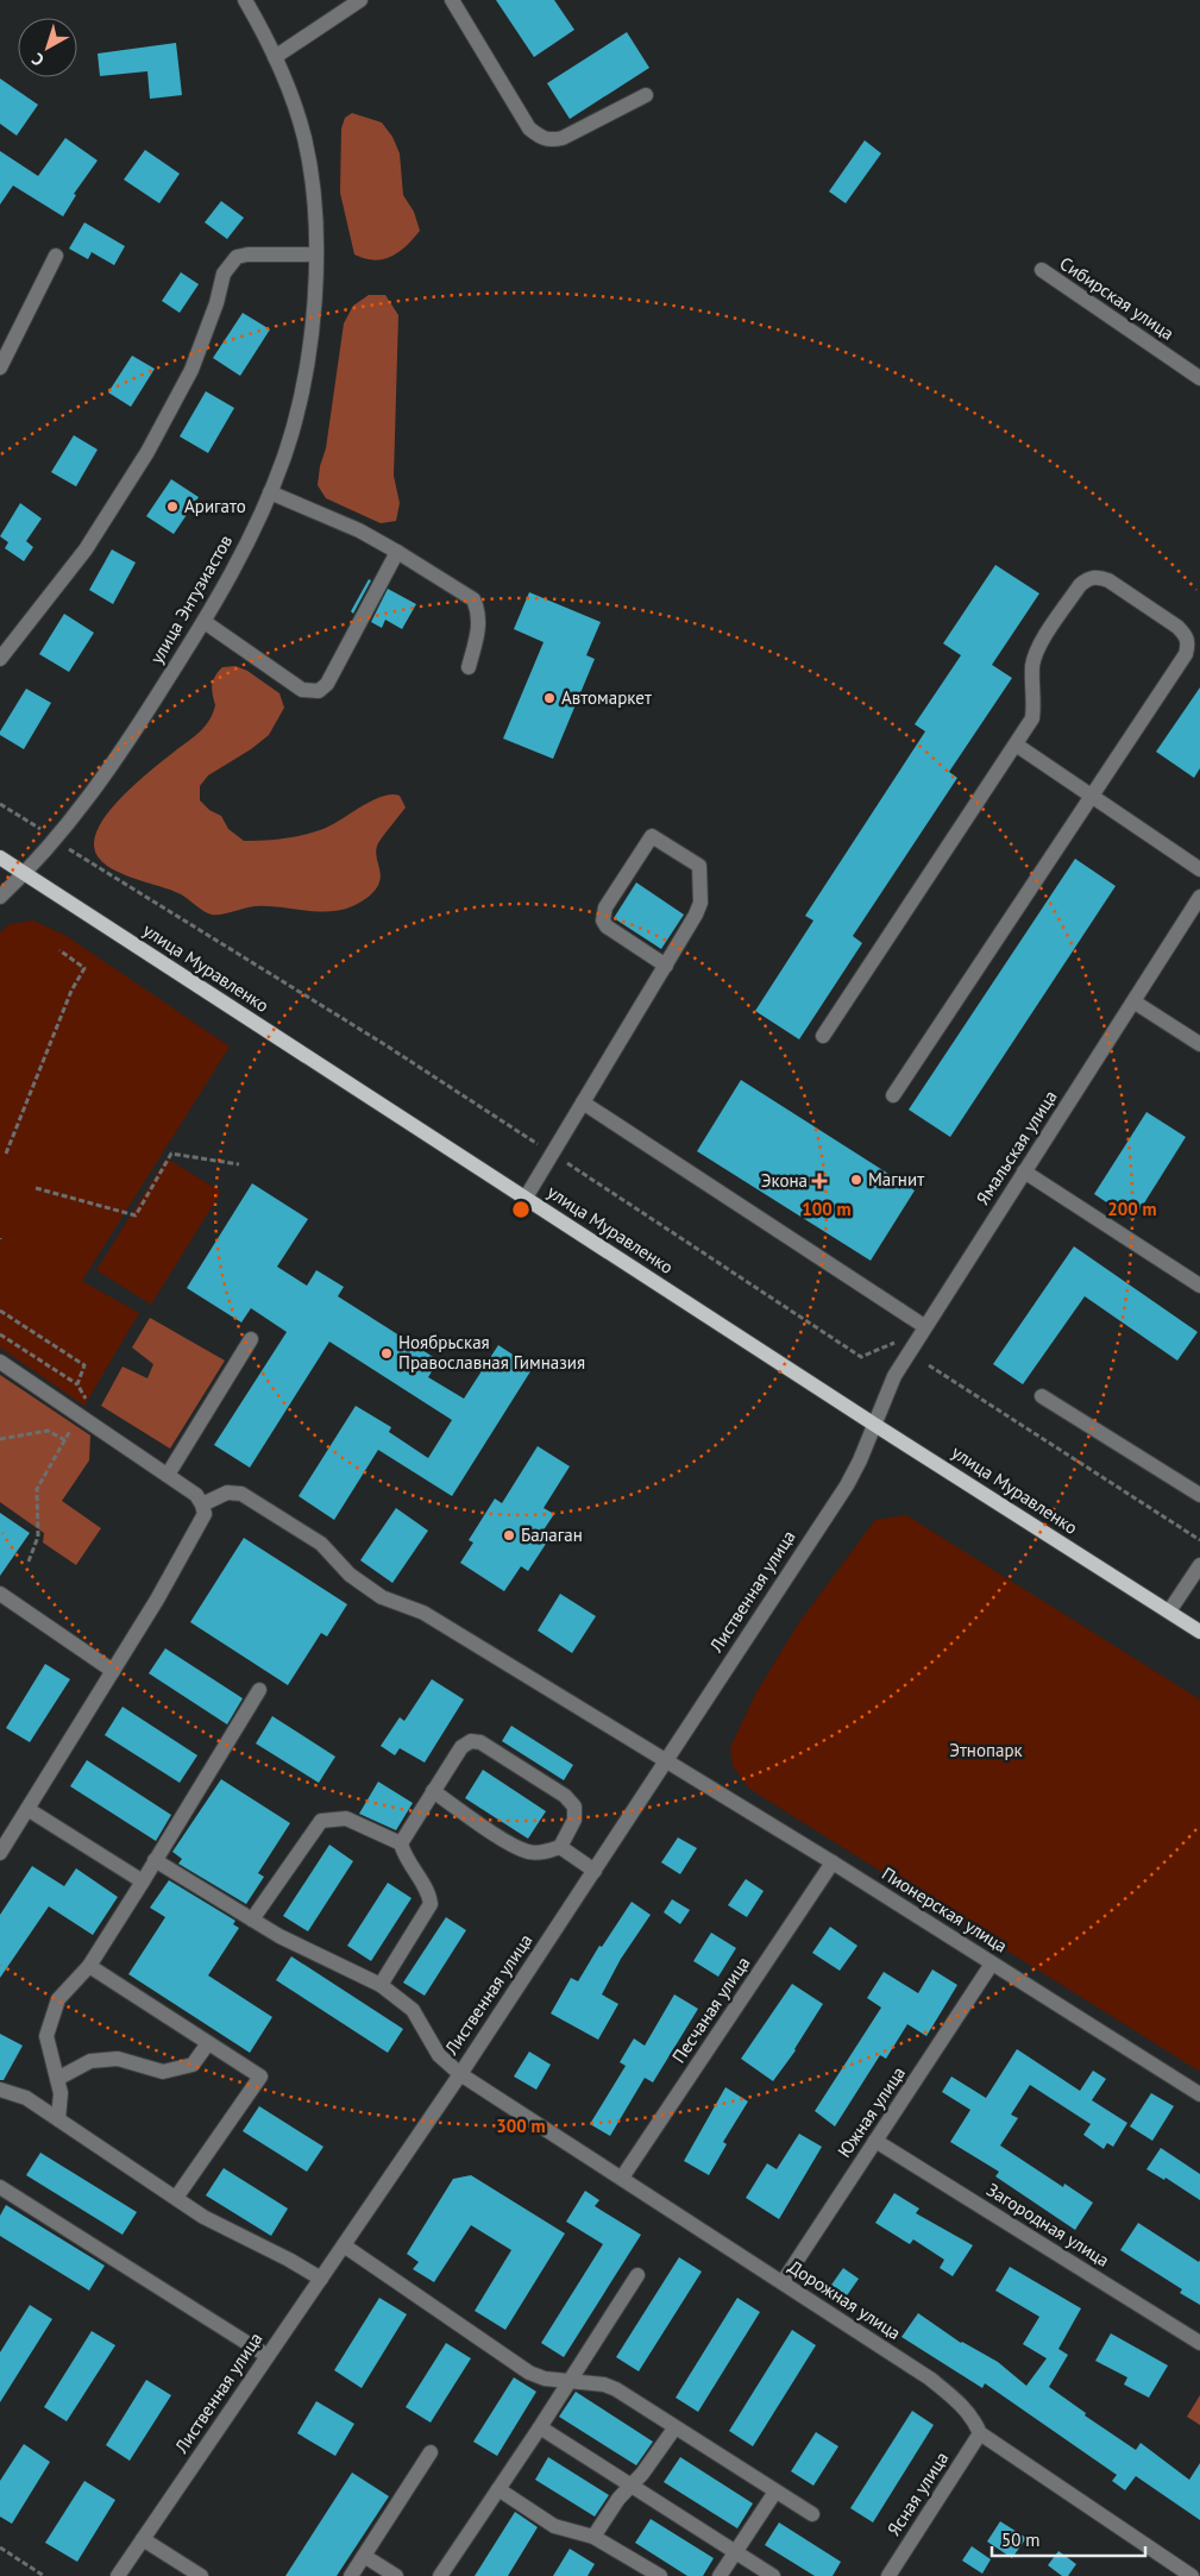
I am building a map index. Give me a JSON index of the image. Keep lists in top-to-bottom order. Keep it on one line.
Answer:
{"streets":{"main road":["улица Муравленко"],"street":["Сибирская улица","улица Энтузиастов","Ямальская улица","Лиственная улица","Пионерская улица","Песчаная улица","Южная улица","Загородная улица","Дорожная улица","Ясная улица"]},"crossings":[["улица Энтузиастов","улица Муравленко"],["улица Муравленко","Ямальская улица"],["улица Муравленко","Лиственная улица"],["Ямальская улица","Лиственная улица"],["Лиственная улица","Пионерская улица"],["Лиственная улица","Дорожная улица"],["Пионерская улица","Песчаная улица"],["Пионерская улица","Южная улица"],["Песчаная улица","Дорожная улица"],["Южная улица","Загородная улица"],["Южная улица","Дорожная улица"],["Дорожная улица","Ясная улица"]],"parks":["Этнопарк"],"places":{"other":["Аригато","Автомаркет","Магнит","Ноябрьская Православная Гимназия","Балаган"],"health":["Экона"]},"scale_bar":"50 m","north":"bottom left","rings":["100 m","200 m","300 m"]}
